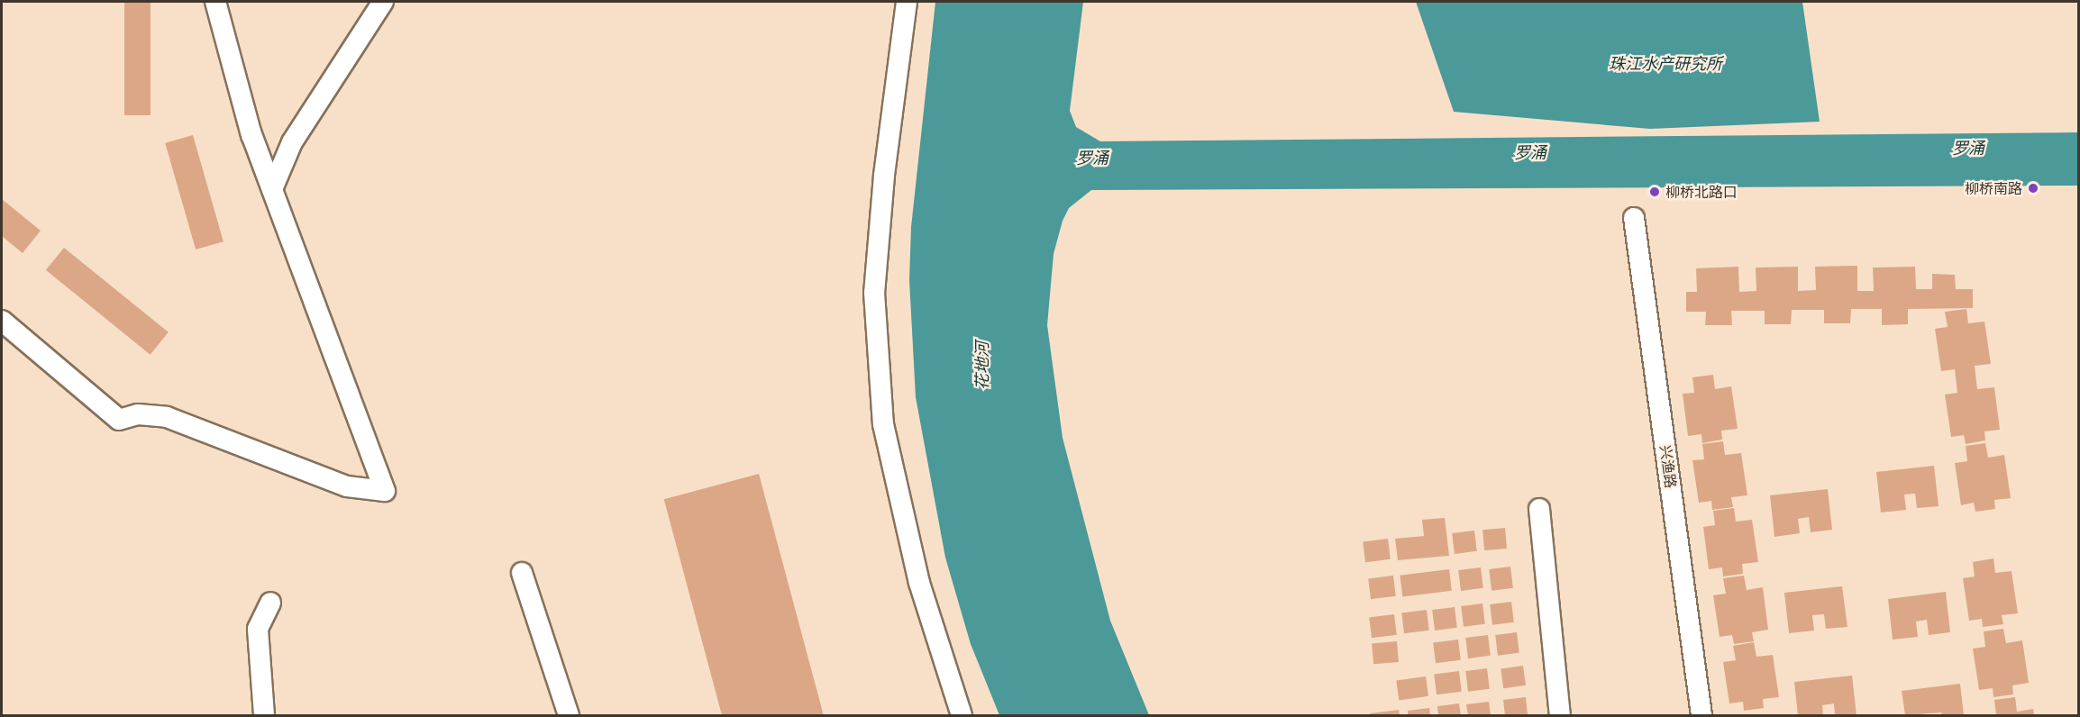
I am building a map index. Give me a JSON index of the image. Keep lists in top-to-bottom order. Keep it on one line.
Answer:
{"streets":{"street":["兴渔路"]},"water":["珠江水产研究所","罗涌","花地河"],"places":["柳桥南路","柳桥北路口"]}
